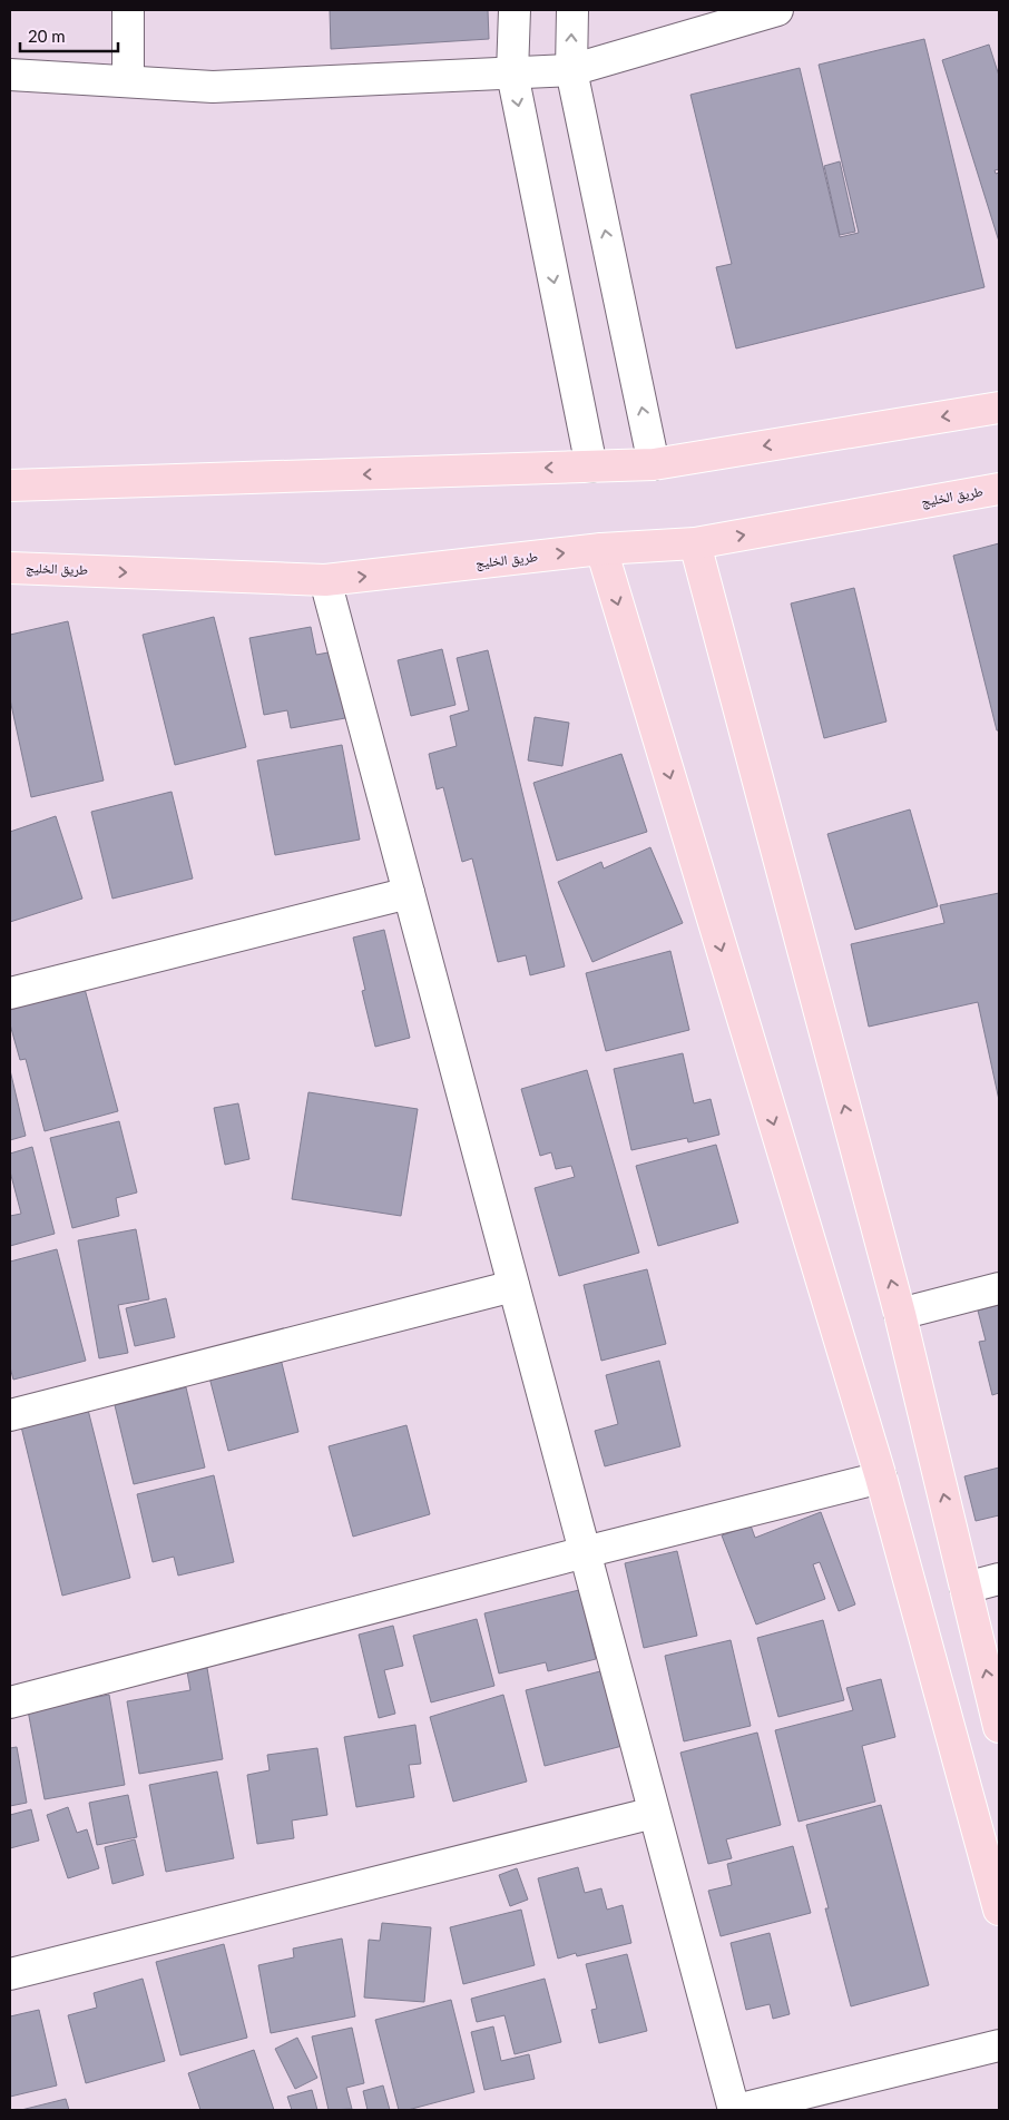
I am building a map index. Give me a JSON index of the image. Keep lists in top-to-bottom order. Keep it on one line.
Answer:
{"streets":{"main road":["طريق الخليج"]},"scale_bar":"20 m"}
